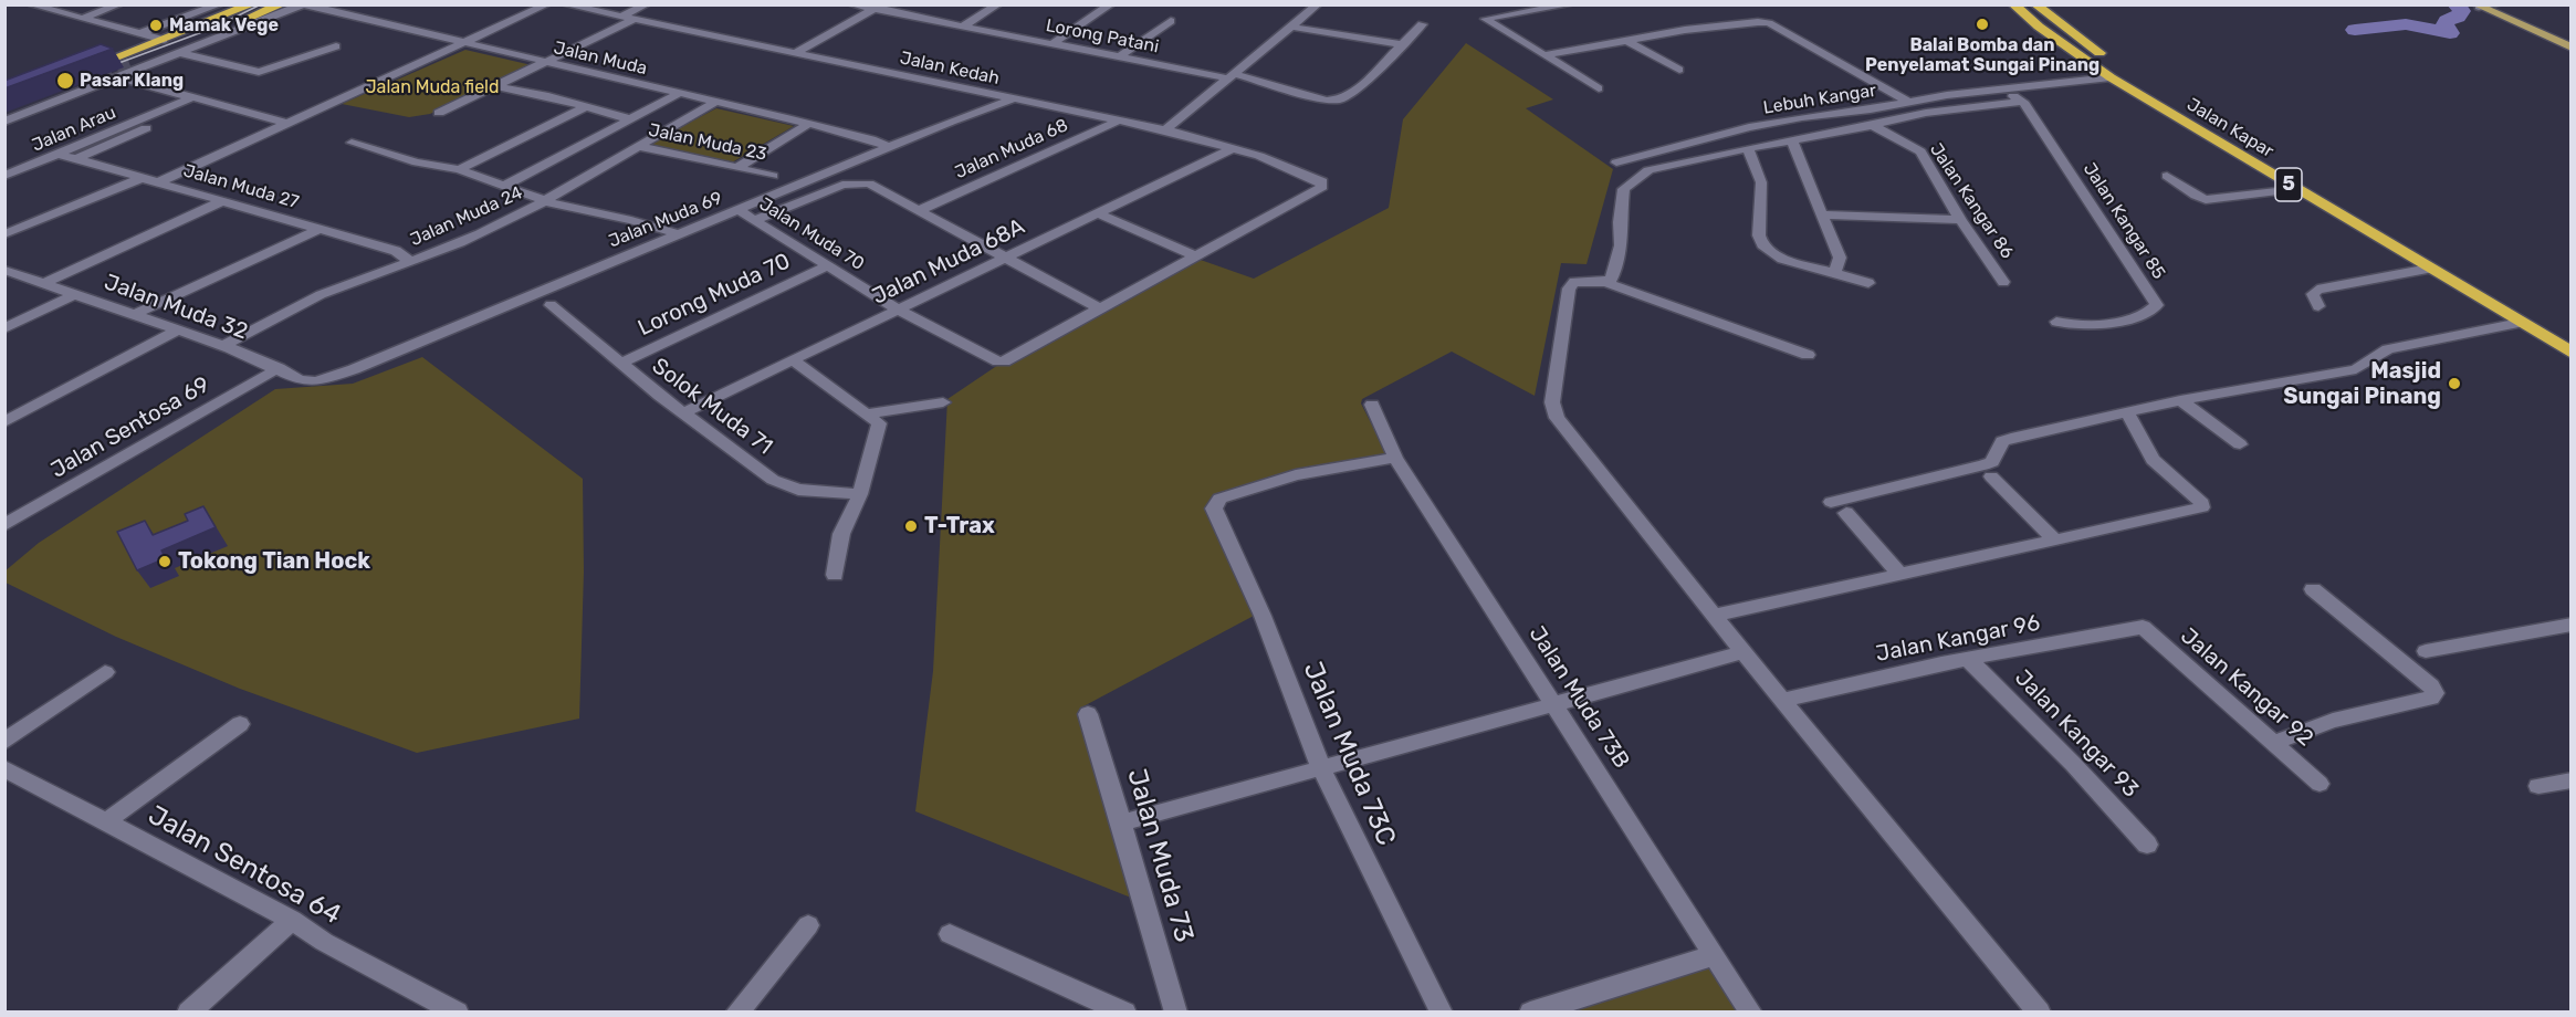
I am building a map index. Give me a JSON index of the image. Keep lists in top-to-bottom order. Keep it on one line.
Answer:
{"streets":{"highway":["Jalan Kapar","5"],"street":["Lorong Patani","Jalan Muda","Jalan Kedah","Lebuh Kangar","Jalan Arau","Jalan Muda 23","Jalan Muda 68","Jalan Muda 27","Jalan Kangar 86","Jalan Muda 24","Jalan Muda 69","Jalan Kangar 85","Jalan Muda 70","Jalan Muda 68A","Lorong Muda 70","Jalan Muda 32","Solok Muda 71","Jalan Sentosa 69","Jalan Kangar 96","Jalan Kangar 92","Jalan Muda 73B","Jalan Kangar 93","Jalan Muda 73C","Jalan Muda 73","Jalan Sentosa 64"]},"crossings":[["Jalan Muda","Jalan Muda 24"],["Jalan Muda","Jalan Muda 69"],["Jalan Kedah","Jalan Muda 68"],["Jalan Kedah","Jalan Muda 69"],["Jalan Kedah","Jalan Muda 68A"],["Lebuh Kangar","Jalan Kapar"],["Jalan Arau","Jalan Muda 27"],["Jalan Muda 23","Jalan Muda 24"],["Jalan Muda 27","Jalan Muda 24"],["Jalan Muda 24","Jalan Muda 32"],["Jalan Muda 69","Jalan Muda 70"],["Jalan Muda 69","Jalan Muda 32"],["Jalan Muda 70","Jalan Muda 68A"],["Jalan Muda 70","Lorong Muda 70"],["Jalan Muda 68A","Solok Muda 71"],["Lorong Muda 70","Solok Muda 71"],["Jalan Muda 32","Jalan Sentosa 69"],["Jalan Kangar 96","Jalan Kangar 92"],["Jalan Kangar 96","Jalan Kangar 93"],["Jalan Muda 73B","Jalan Muda 73C"]],"parks":["Jalan Muda field"],"places":["Balai Bomba dan Penyelamat Sungai Pinang","Mamak Vege","Pasar Klang","Masjid Sungai Pinang","T-Trax","Tokong Tian Hock"]}
